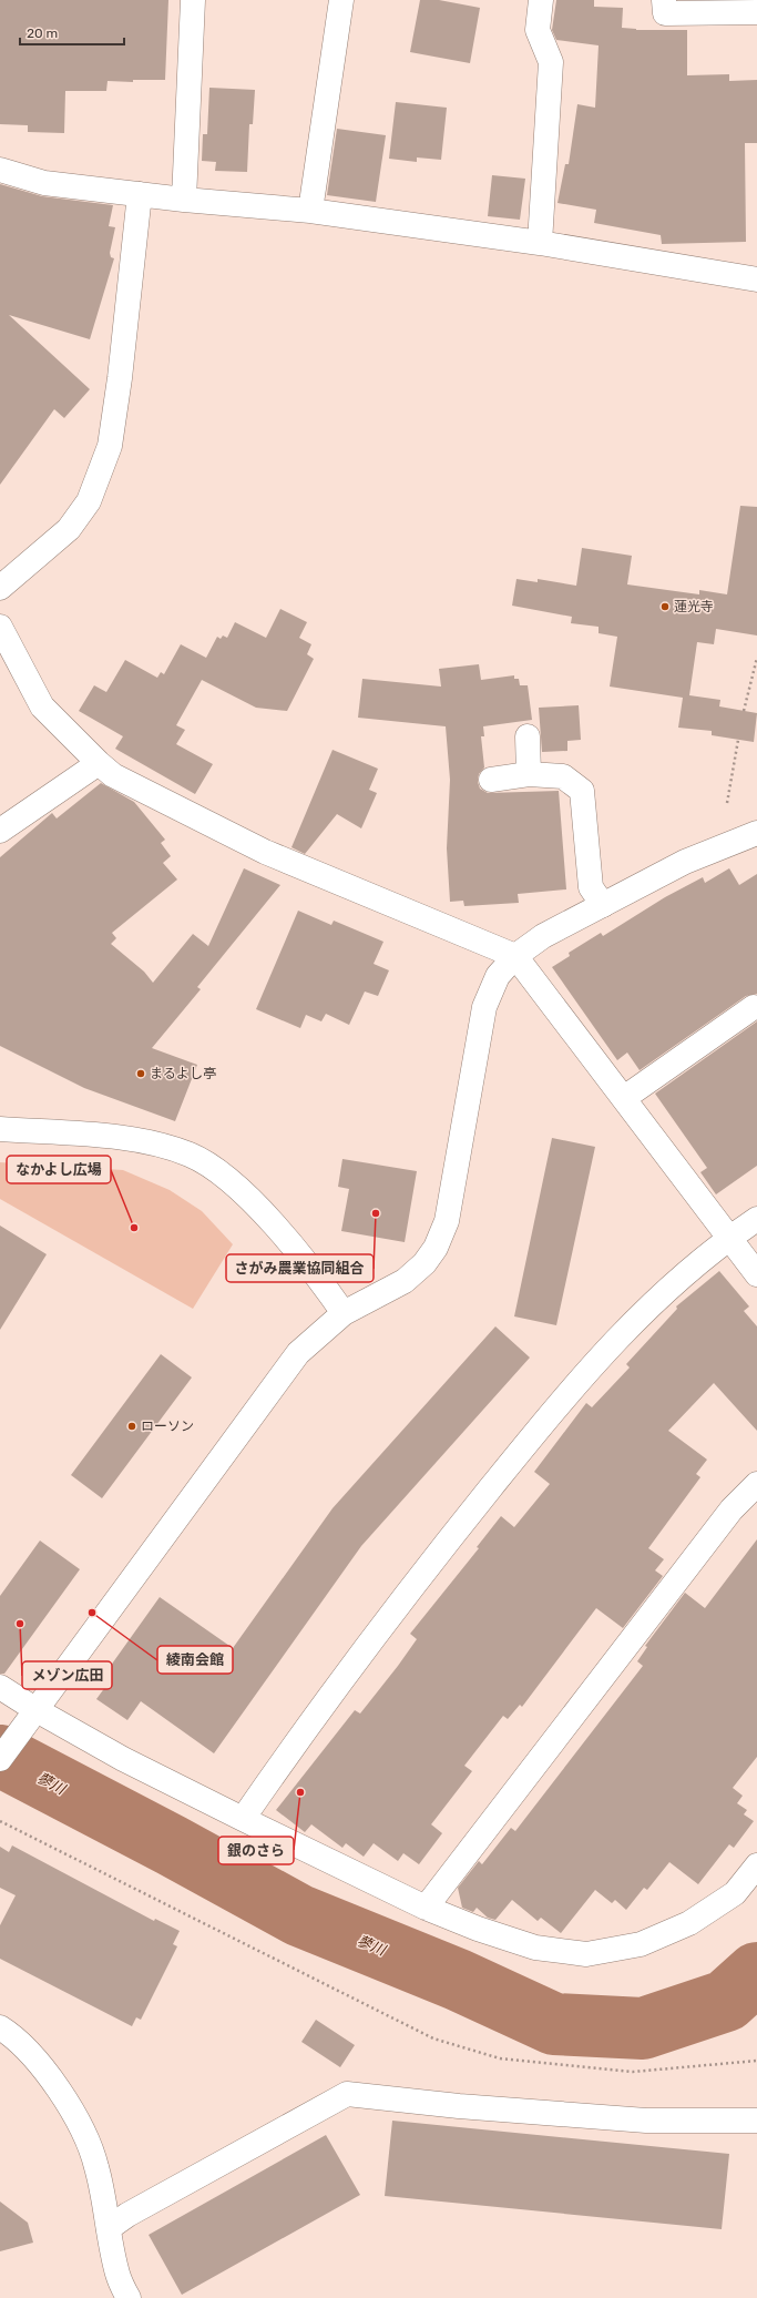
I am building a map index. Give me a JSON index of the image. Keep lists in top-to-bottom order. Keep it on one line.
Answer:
{"water":["蓼川"],"places":["蓮光寺","まるよし亭","さがみ農業協同組合","なかよし広場","ローソン","綾南会館","メゾン広田","銀のさら"],"scale_bar":"20 m"}
